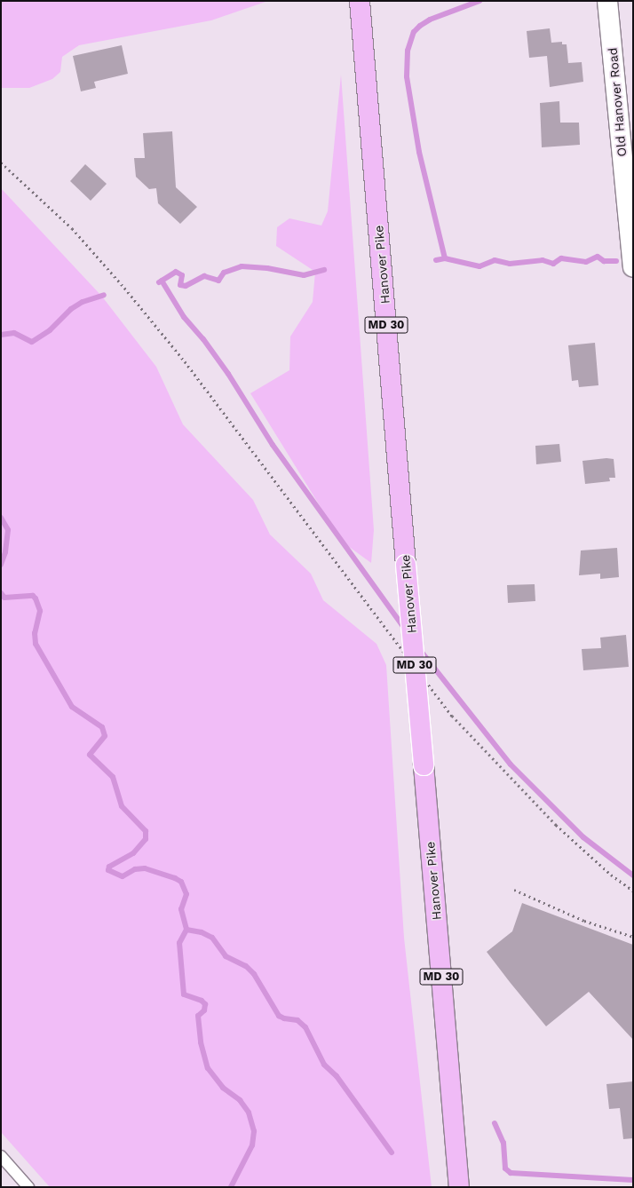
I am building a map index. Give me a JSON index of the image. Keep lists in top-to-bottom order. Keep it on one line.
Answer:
{"streets":{"highway":["Hanover Pike","MD 30"],"street":["Old Hanover Road"]}}
